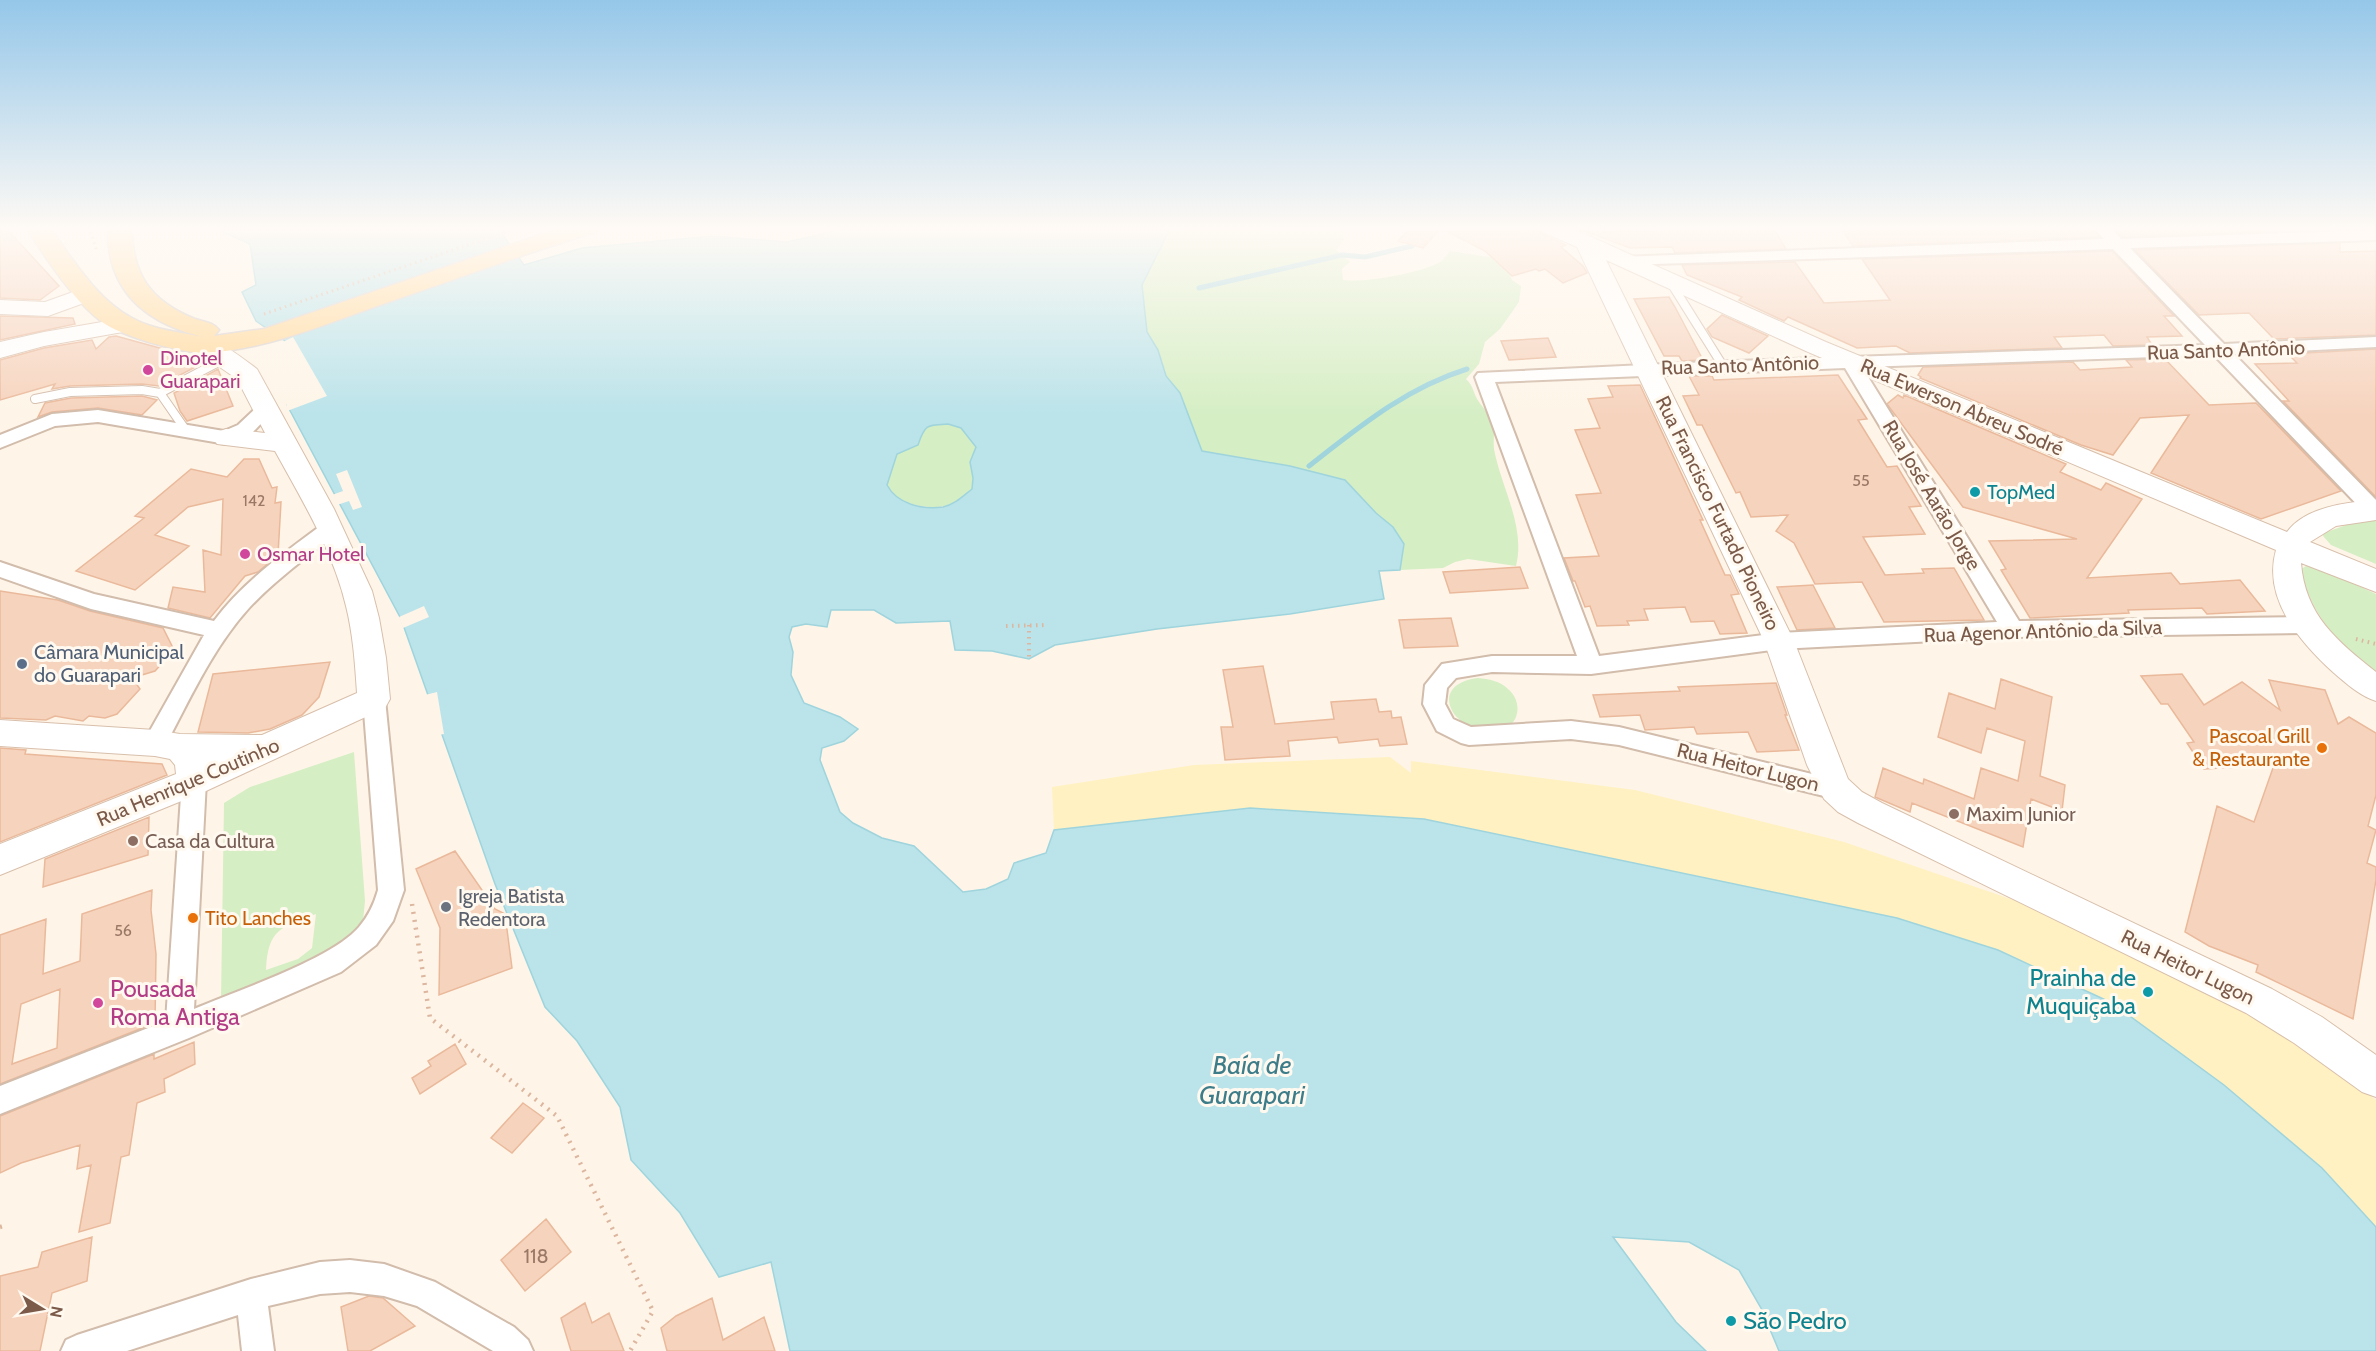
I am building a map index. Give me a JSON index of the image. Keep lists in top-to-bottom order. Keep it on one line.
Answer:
{"streets":{"street":["Rua Santo Antônio","Rua Ewerson Abreu Sodré","Rua José Aarão Jorge","Rua Francisco Furtado Pioneiro","Rua Agenor Antônio da Silva","Rua Heitor Lugon","Rua Henrique Coutinho"]},"crossings":[["Rua Santo Antônio","Rua Ewerson Abreu Sodré"],["Rua Santo Antônio","Rua José Aarão Jorge"],["Rua Santo Antônio","Rua Francisco Furtado Pioneiro"],["Rua Santo Antônio","Rua Heitor Lugon"],["Rua Ewerson Abreu Sodré","Rua José Aarão Jorge"],["Rua José Aarão Jorge","Rua Agenor Antônio da Silva"],["Rua Francisco Furtado Pioneiro","Rua Agenor Antônio da Silva"],["Rua Francisco Furtado Pioneiro","Rua Heitor Lugon"],["Rua Agenor Antônio da Silva","Rua Heitor Lugon"]],"water":["Baía de Guarapari"],"places":["Dinotel Guarapari","TopMed","Osmar Hotel","Câmara Municipal do Guarapari","Pascoal Grill & Restaurante","Maxim Junior","Casa da Cultura","Igreja Batista Redentora","Tito Lanches","Prainha de Muquiçaba","Pousada Roma Antiga","São Pedro"],"house_numbers":["55","142","56","118"],"north":"right"}
